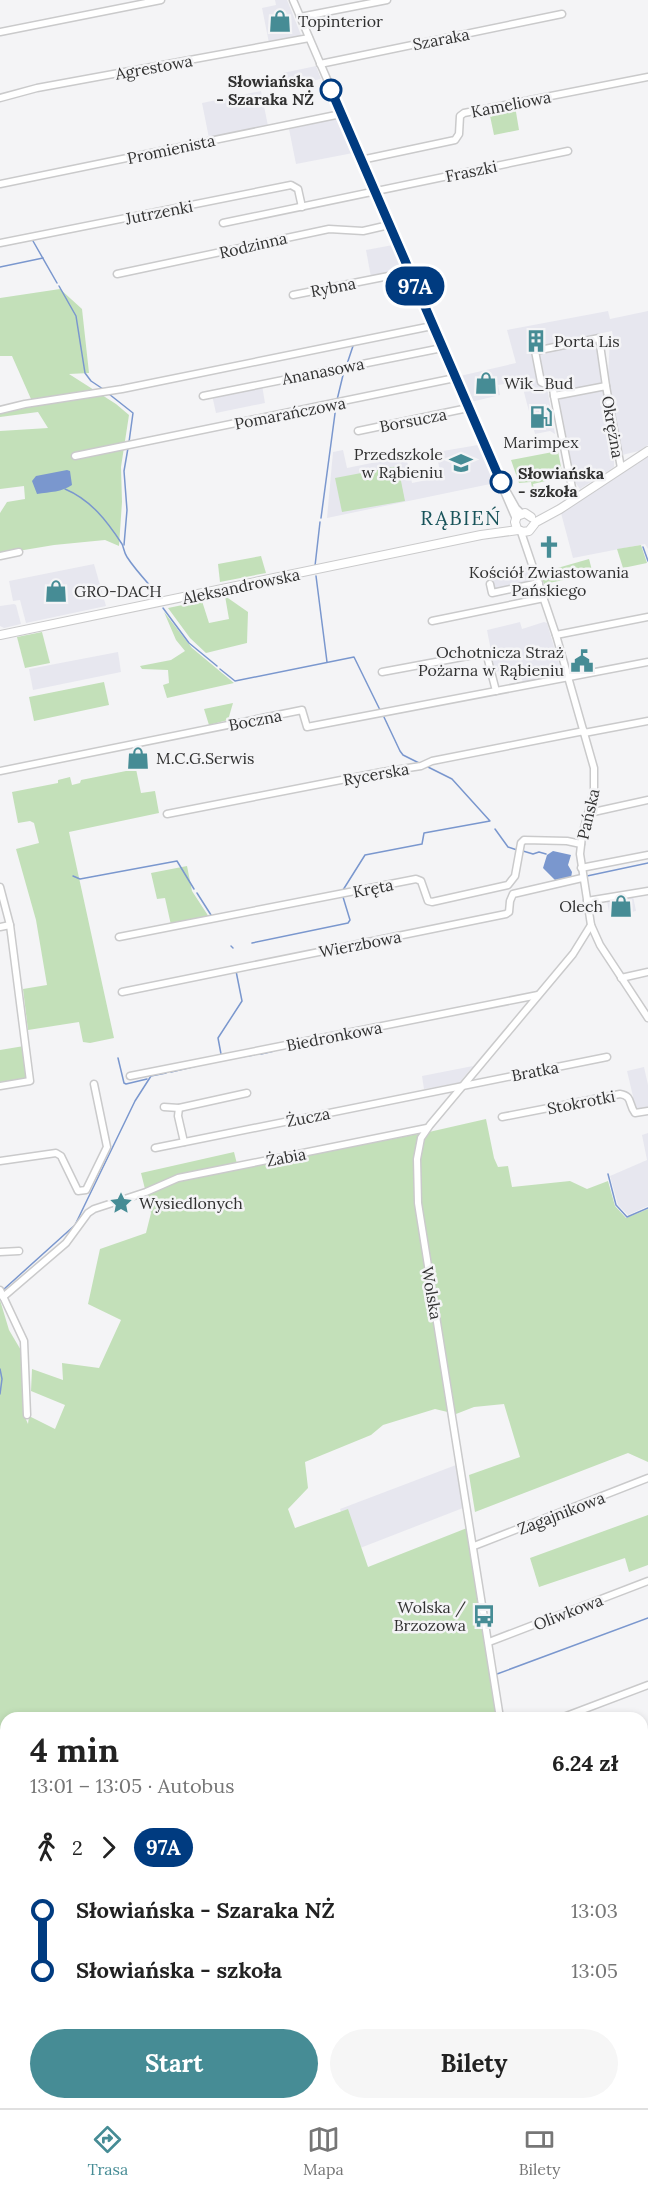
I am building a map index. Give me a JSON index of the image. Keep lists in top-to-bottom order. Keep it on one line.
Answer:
{"streets":{"main road":["Aleksandrowska"],"street":["Szaraka","Agrestowa","Kameliowa","Promienista","Fraszki","Jutrzenki","Rodzinna","Rybna","Ananasowa","Pomarańczowa","Borsucza","Okrężna","Boczna","Rycerska","Pańska","Kręta","Wierzbowa","Biedronkowa","Bratka","Stokrotki","Żucza","Żabia","Wolska","Zagajnikowa","Oliwkowa"]},"crossings":[["Szaraka","Pańska"],["Agrestowa","Pańska"],["Kameliowa","Pańska"],["Promienista","Pańska"],["Fraszki","Pańska"],["Rodzinna","Pańska"],["Rybna","Pańska"],["Ananasowa","Pańska"],["Pomarańczowa","Pańska"],["Borsucza","Pańska"],["Okrężna","Aleksandrowska"],["Aleksandrowska","Pańska"],["Boczna","Pańska"],["Rycerska","Pańska"],["Pańska","Kręta"],["Pańska","Wierzbowa"],["Pańska","Wolska"],["Biedronkowa","Wolska"],["Bratka","Żucza"],["Bratka","Wolska"],["Żucza","Wolska"],["Żabia","Wolska"],["Wolska","Zagajnikowa"],["Wolska","Oliwkowa"]],"districts":["RĄBIEŃ"],"places":{"shop":["Topinterior","Wik_Bud","GRO-DACH","M.C.G.Serwis","Olech"],"other":["Słowiańska - Szaraka NŻ","Słowiańska - szkoła"],"building":["Porta Lis"],"fuel station":["Marimpex"],"school or university":["Przedszkole w Rąbieniu"],"church":["Kościół Zwiastowania Pańskiego"],"public building":["Ochotnicza Straż Pożarna w Rąbieniu"],"place":["Wysiedlonych"],"bus stop":["Wolska / Brzozowa"]},"lines":["bus line 97A"],"page":{"on_map":"97A","heading":["4 min","13:01 – 13:05 · Autobus","6.24 zł"],"legs":["2","97A"],"list":[{"name":"Słowiańska - Szaraka NŻ","value":"13:03"},{"name":"Słowiańska - szkoła","value":"13:05"}],"buttons":["Start","Bilety"],"tabs":["Trasa","Mapa","Bilety"]}}
